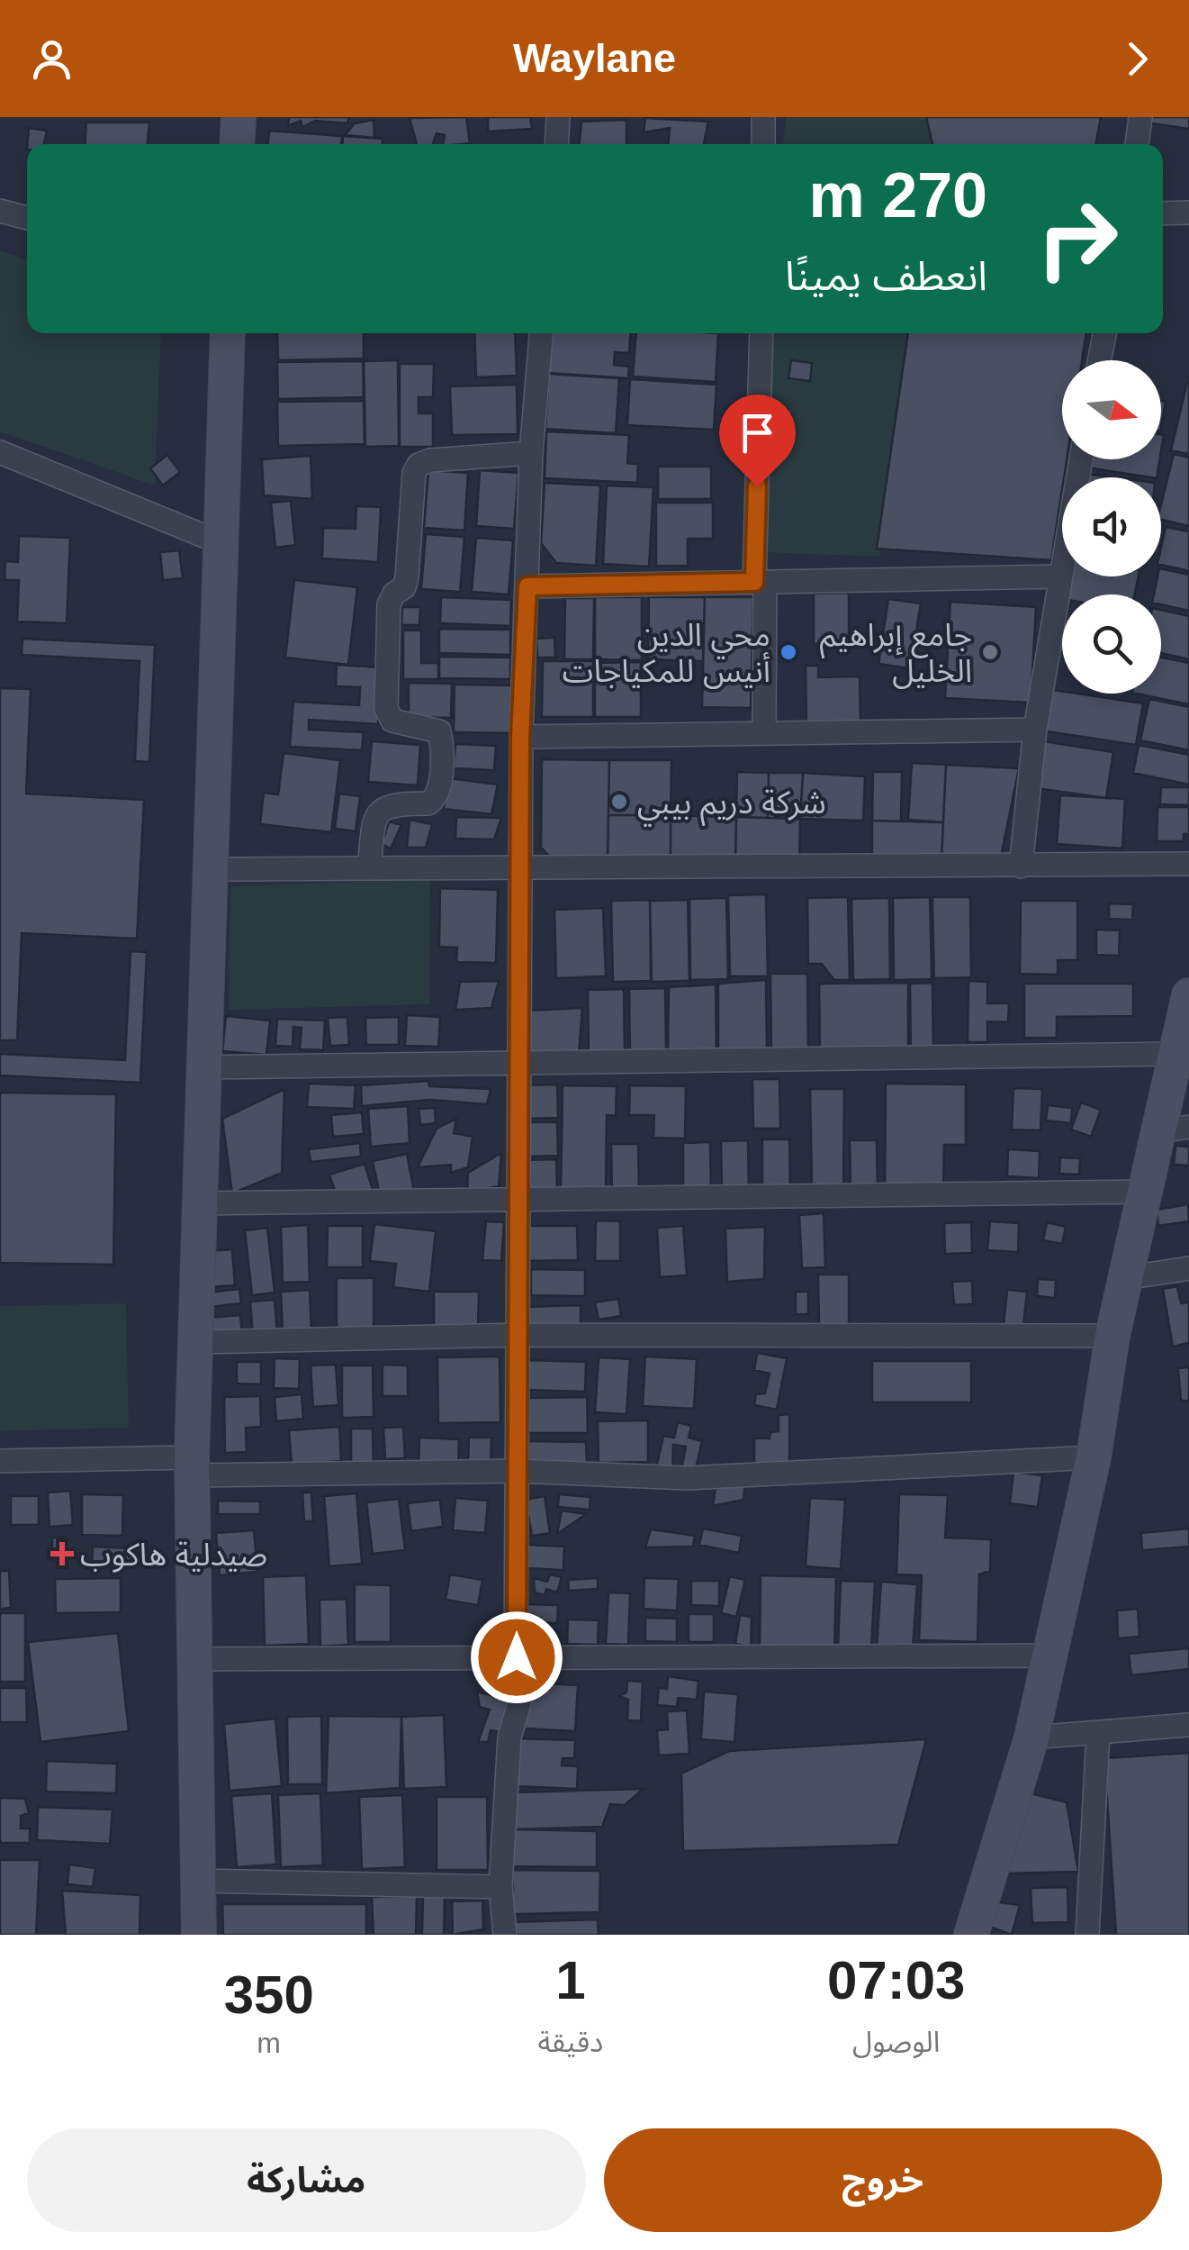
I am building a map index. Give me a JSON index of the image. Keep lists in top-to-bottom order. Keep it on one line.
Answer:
{"places":{"other":["محي الدين أنيس للمكياجات","جامع إبراهيم الخليل","شركة دريم بيبي"],"health":["صيدلية هاكوب"]},"north":"right","page":{"header":"Waylane","turn":["270 m","انعطف يمينًا"],"eta":["07:03","الوصول","1","دقيقة","350","m"],"buttons":["خروج","مشاركة"]}}
